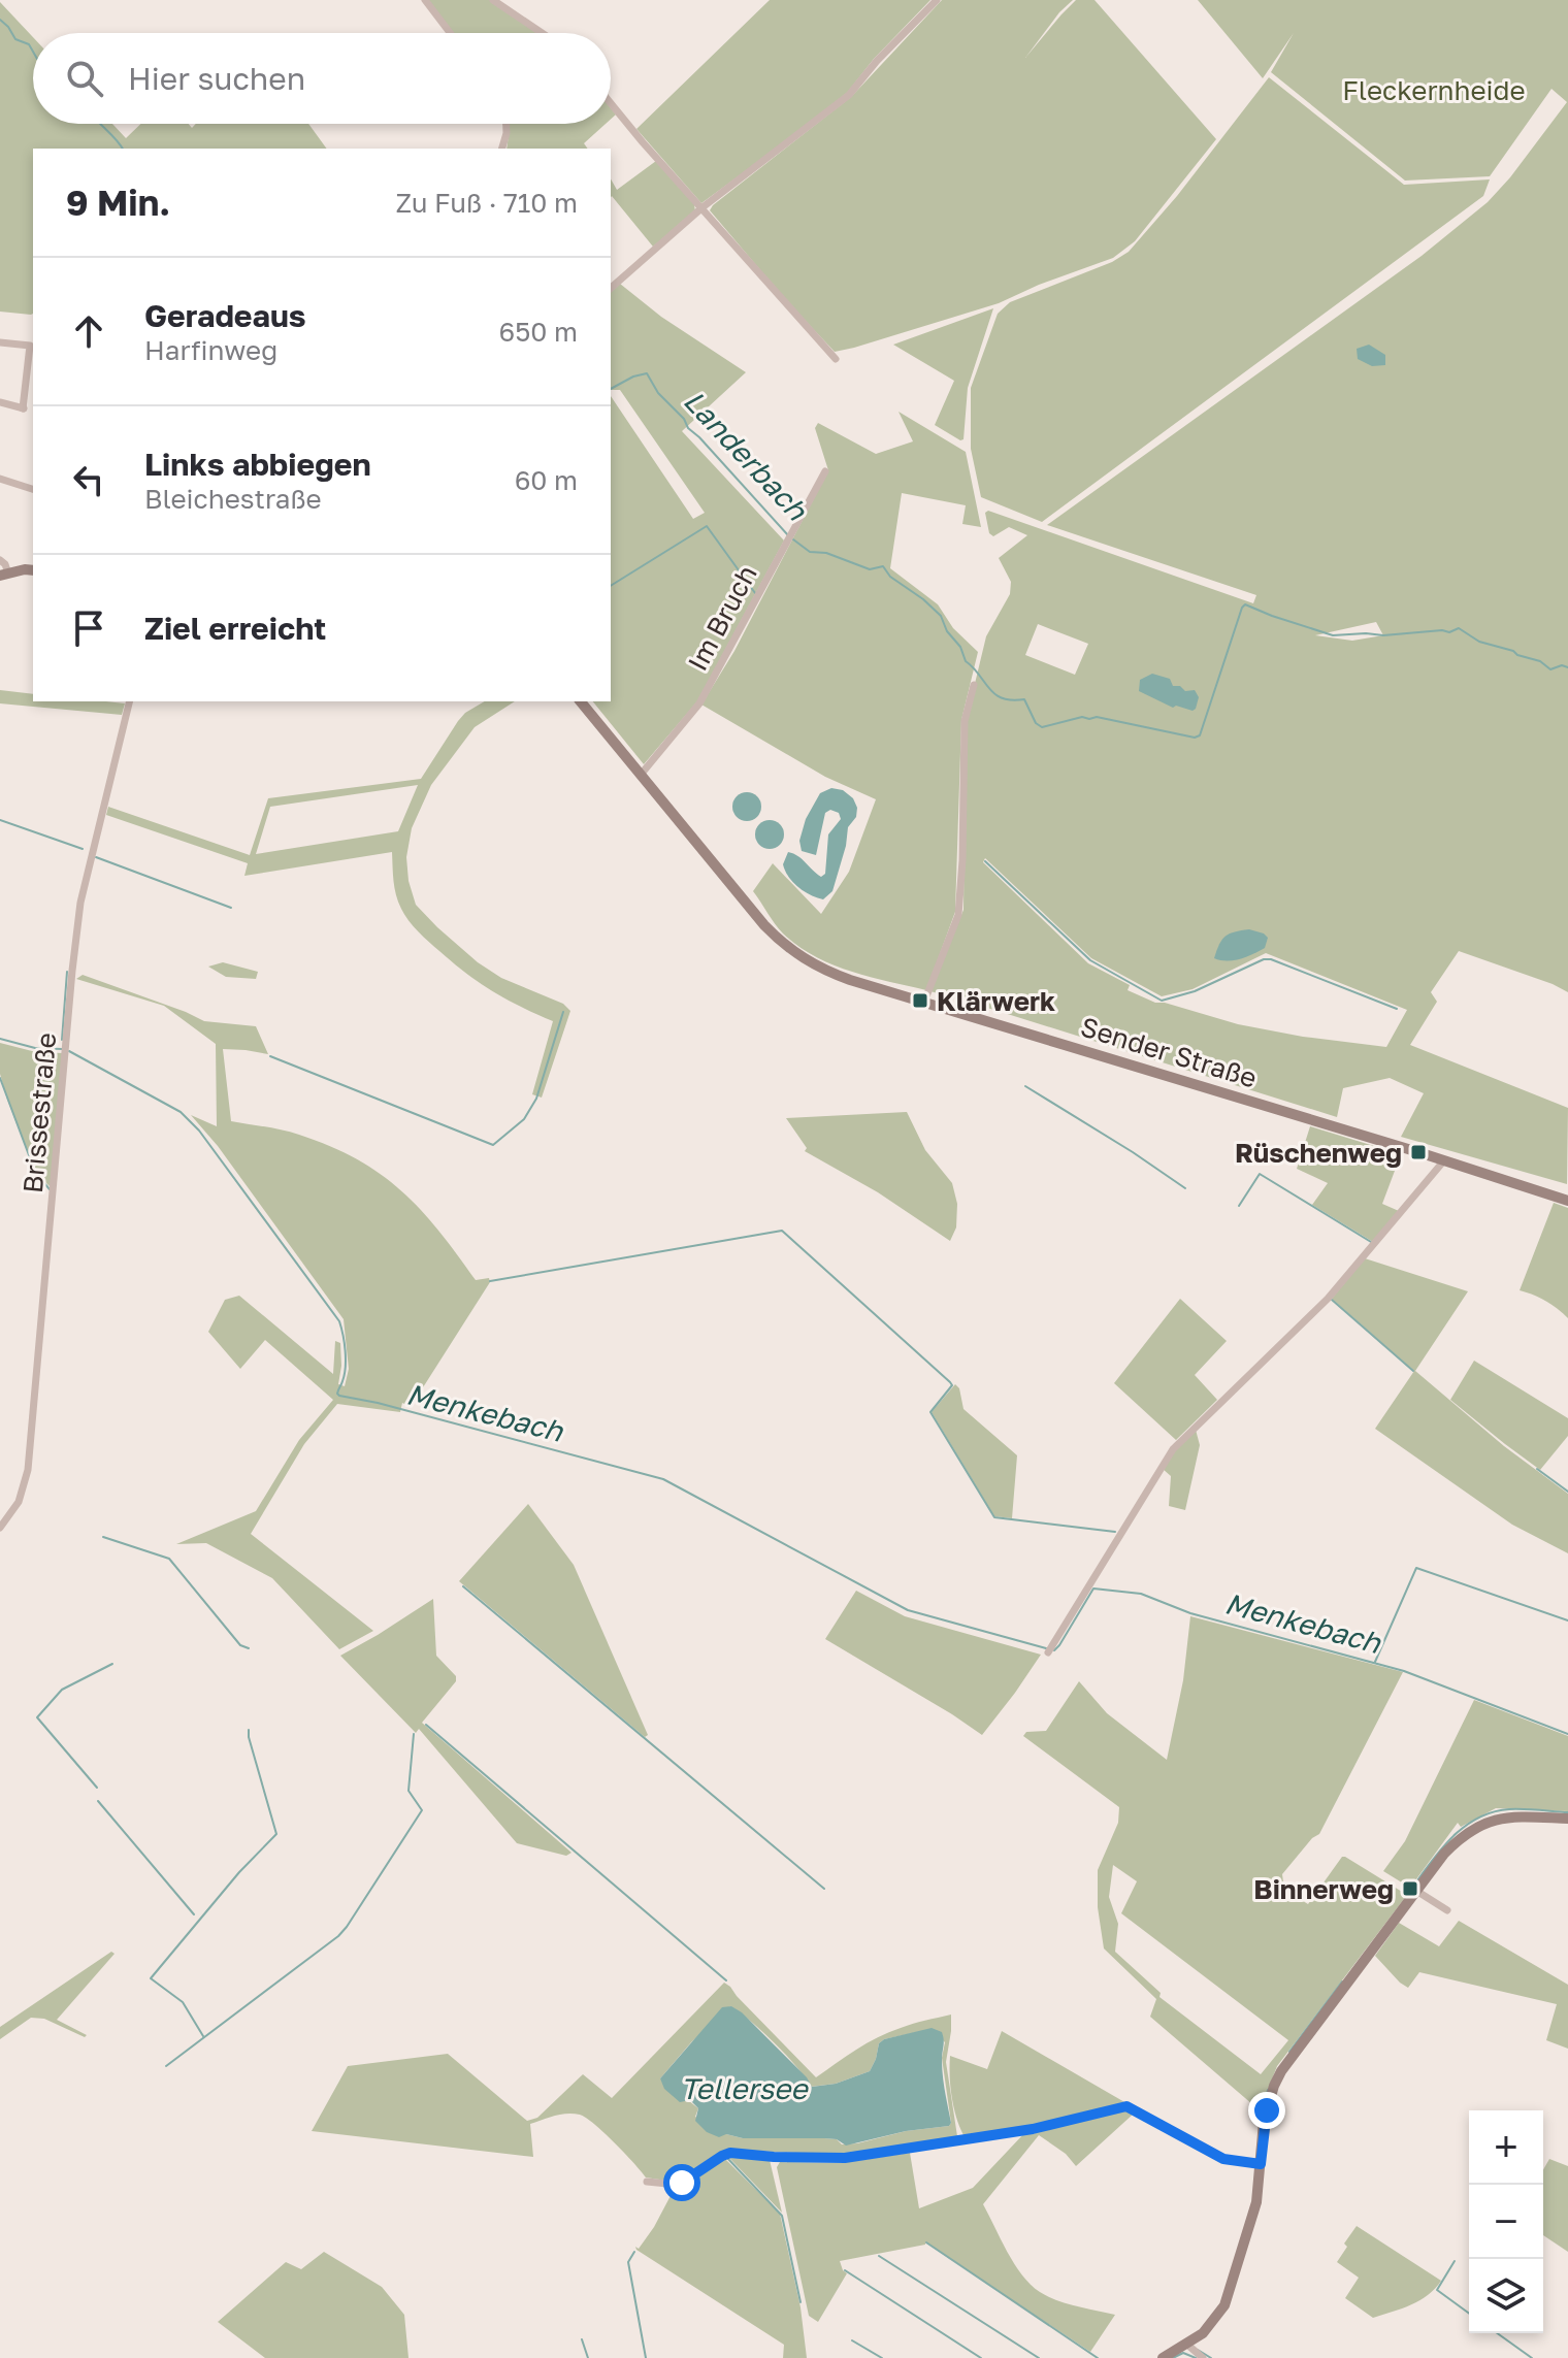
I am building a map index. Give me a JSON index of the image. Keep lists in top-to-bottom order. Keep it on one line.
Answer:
{"streets":{"main road":["Sender Straße"],"street":["Im Bruch","Brissestraße"]},"crossings":[["Im Bruch","Sender Straße"]],"water":["Landerbach","Menkebach","Tellersee"],"parks":["Fleckernheide"],"places":{"transit":["Klärwerk","Rüschenweg","Binnerweg"]},"page":{"search":"Hier suchen","heading":["9 Min.","Zu Fuß · 710 m"],"list":[["Geradeaus","Harfinweg","650 m"],["Links abbiegen","Bleichestraße","60 m"],"Ziel erreicht"],"map_buttons":["+","−"]}}
